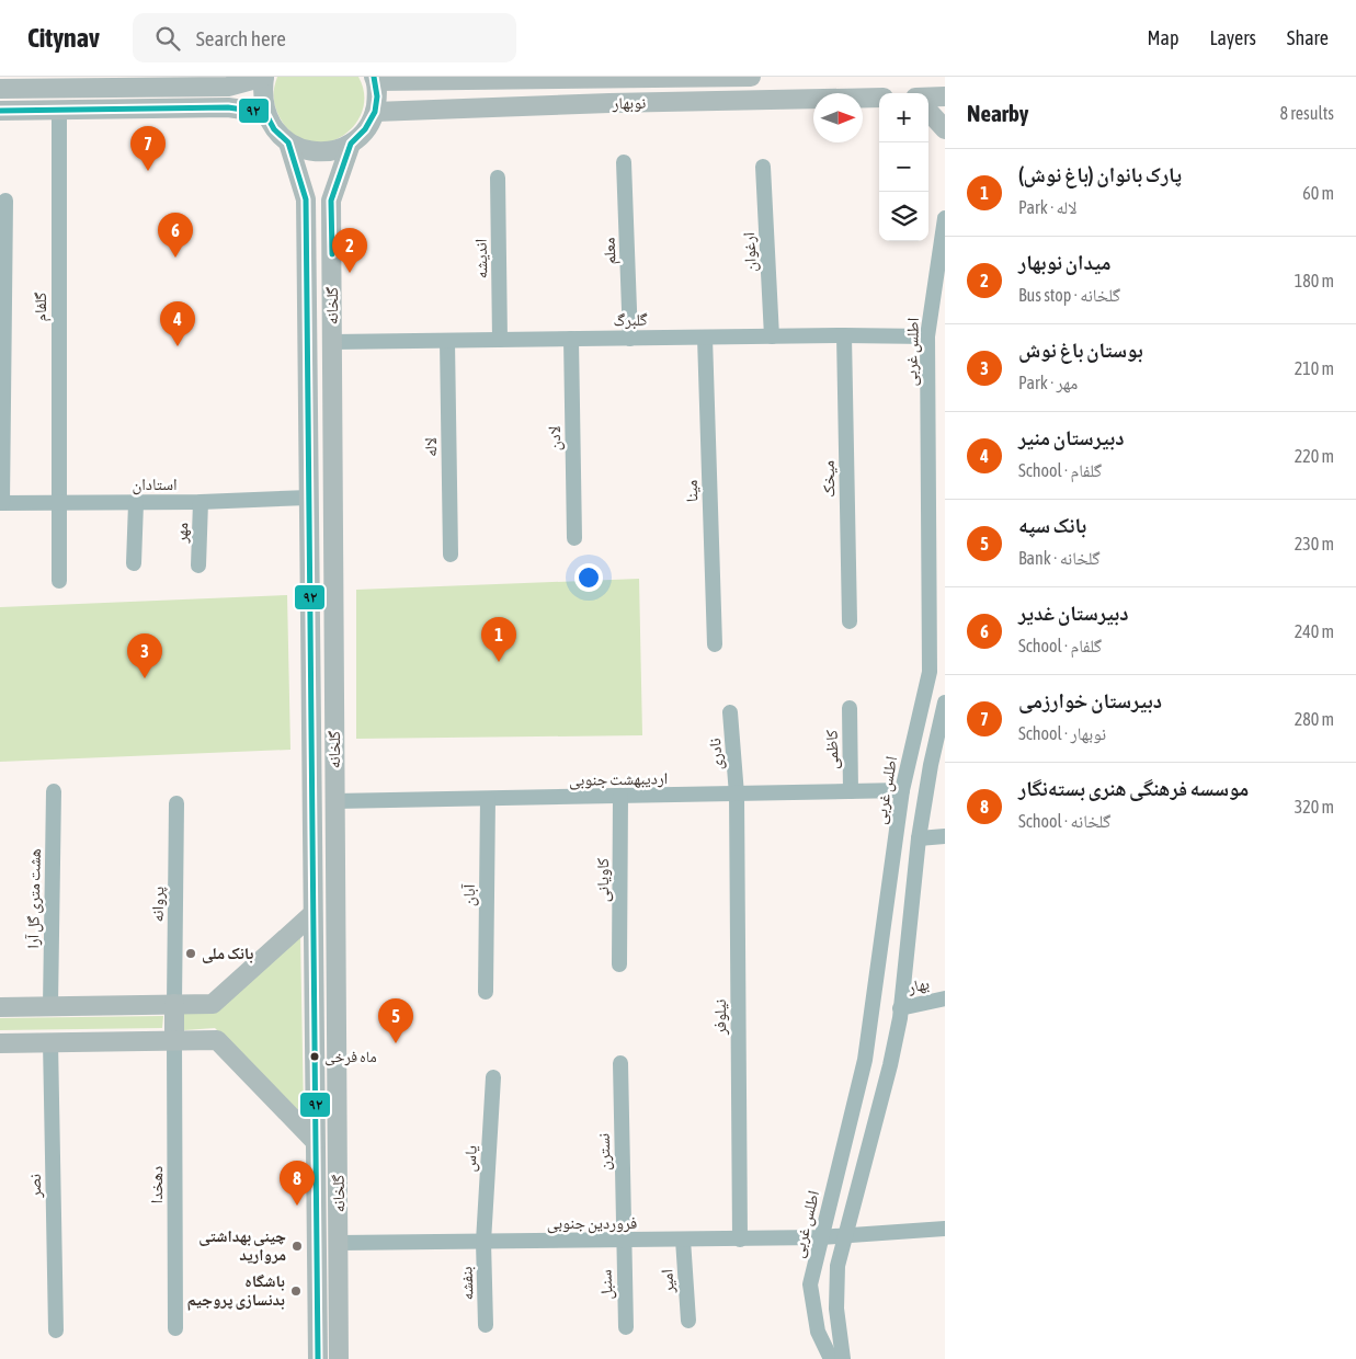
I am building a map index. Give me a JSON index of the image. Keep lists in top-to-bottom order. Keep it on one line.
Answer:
{"streets":{"main road":["نوبهار","گلخانه"],"street":["معلم","ارغوان","اندیشه","گلفام","گلبرگ","اطلس غربی","لادن","لاله","میخک","استادان","مینا","مهر","کاظمی","نادری","اردیبهشت جنوبی","کاویانی","آبان","هشت متری گل آرا","پروانه","بهار","نیلوفر","نسترن","یاس","دهخدا","نصر","فروردین جنوبی","امیر","بنفشه","سنبل"]},"crossings":[["معلم","گلبرگ"],["ارغوان","گلبرگ"],["اندیشه","گلبرگ"],["گلخانه","گلبرگ"],["گلخانه","استادان"],["گلخانه","اردیبهشت جنوبی"],["گلخانه","فروردین جنوبی"],["گلفام","استادان"],["گلبرگ","اطلس غربی"],["گلبرگ","لادن"],["گلبرگ","لاله"],["گلبرگ","میخک"],["گلبرگ","مینا"],["اطلس غربی","اردیبهشت جنوبی"],["اطلس غربی","فروردین جنوبی"],["استادان","مهر"],["کاظمی","اردیبهشت جنوبی"],["نادری","اردیبهشت جنوبی"],["نادری","نیلوفر"],["اردیبهشت جنوبی","کاویانی"],["اردیبهشت جنوبی","آبان"],["اردیبهشت جنوبی","نیلوفر"],["نیلوفر","فروردین جنوبی"],["نسترن","فروردین جنوبی"],["نسترن","سنبل"],["یاس","فروردین جنوبی"],["یاس","بنفشه"],["فروردین جنوبی","امیر"],["فروردین جنوبی","بنفشه"],["فروردین جنوبی","سنبل"]],"places":["بانک ملی","ماه فرخی","چینی بهداشتی مروارید","باشگاه بدنسازی پروجیم"],"lines":["transit line ۹۲"],"north":"right","page":{"header":"Citynav","search":"Search here","nav":["Map","Layers","Share"],"heading":["Nearby","8 results"],"map_buttons":["+","−"],"pins":["7","6","2","4","1","3","5","8"],"list":[{"mark":"1","name":"پارک بانوان (باغ نوش)","note":"Park · لاله","value":"60 m"},{"mark":"2","name":"میدان نوبهار","note":"Bus stop · گلخانه","value":"180 m"},{"mark":"3","name":"بوستان باغ نوش","note":"Park · مهر","value":"210 m"},{"mark":"4","name":"دبیرستان منیر","note":"School · گلفام","value":"220 m"},{"mark":"5","name":"بانک سپه","note":"Bank · گلخانه","value":"230 m"},{"mark":"6","name":"دبیرستان غدیر","note":"School · گلفام","value":"240 m"},{"mark":"7","name":"دبیرستان خوارزمی","note":"School · نوبهار","value":"280 m"},{"mark":"8","name":"موسسه فرهنگی هنری بسته‌نگار","note":"School · گلخانه","value":"320 m"}]}}
